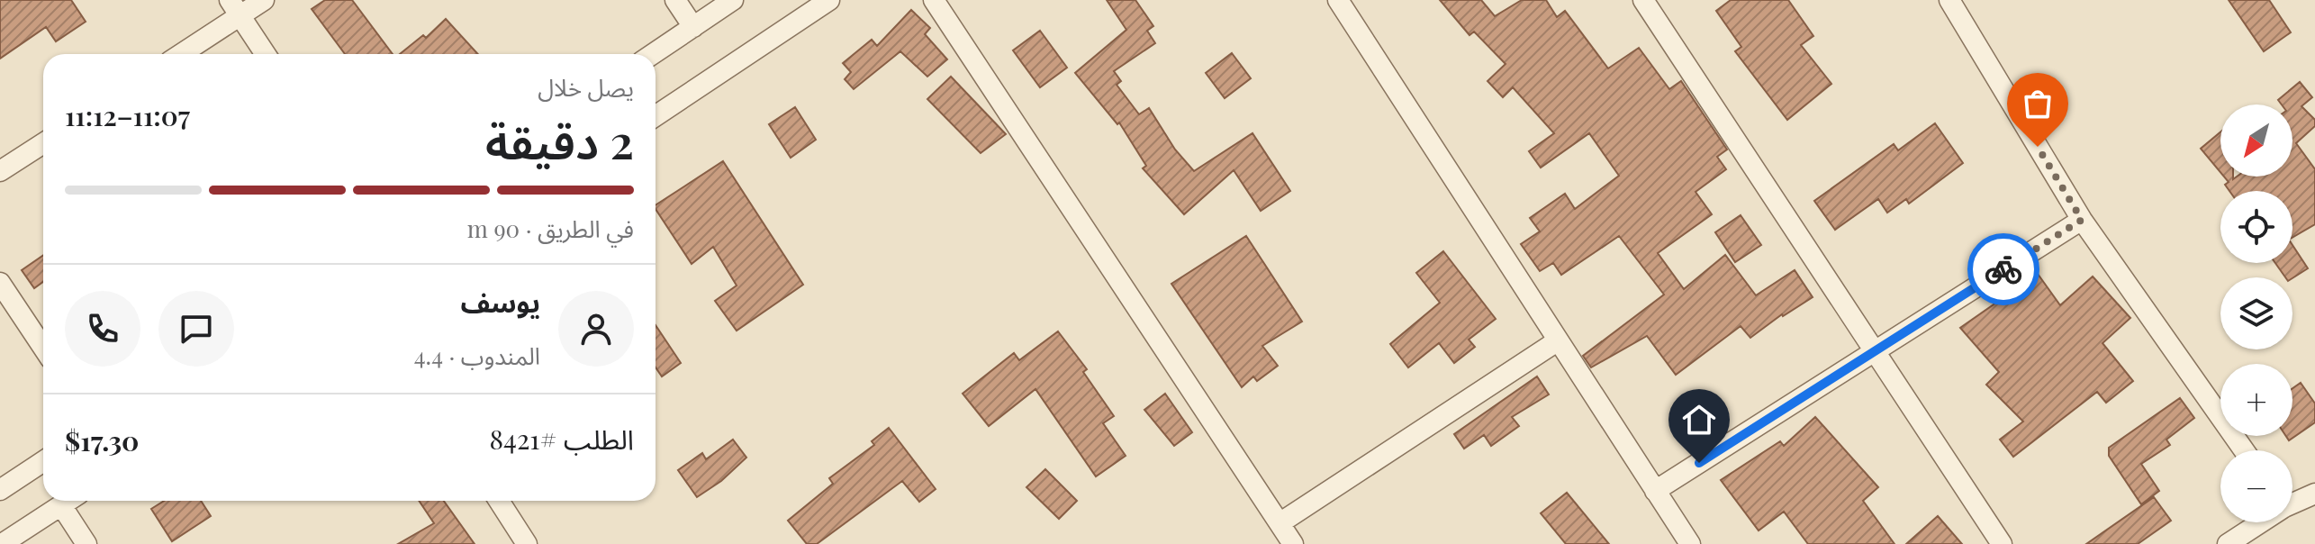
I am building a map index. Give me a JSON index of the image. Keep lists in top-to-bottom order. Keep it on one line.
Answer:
{"north":"bottom left","page":{"heading":["2 دقيقة","يصل خلال","11:07–11:12"],"panel":["يوسف","المندوب · 4.4","الطلب #8421","$17.30"],"map_buttons":["+","−"],"bar":"في الطريق · 90 m"}}
